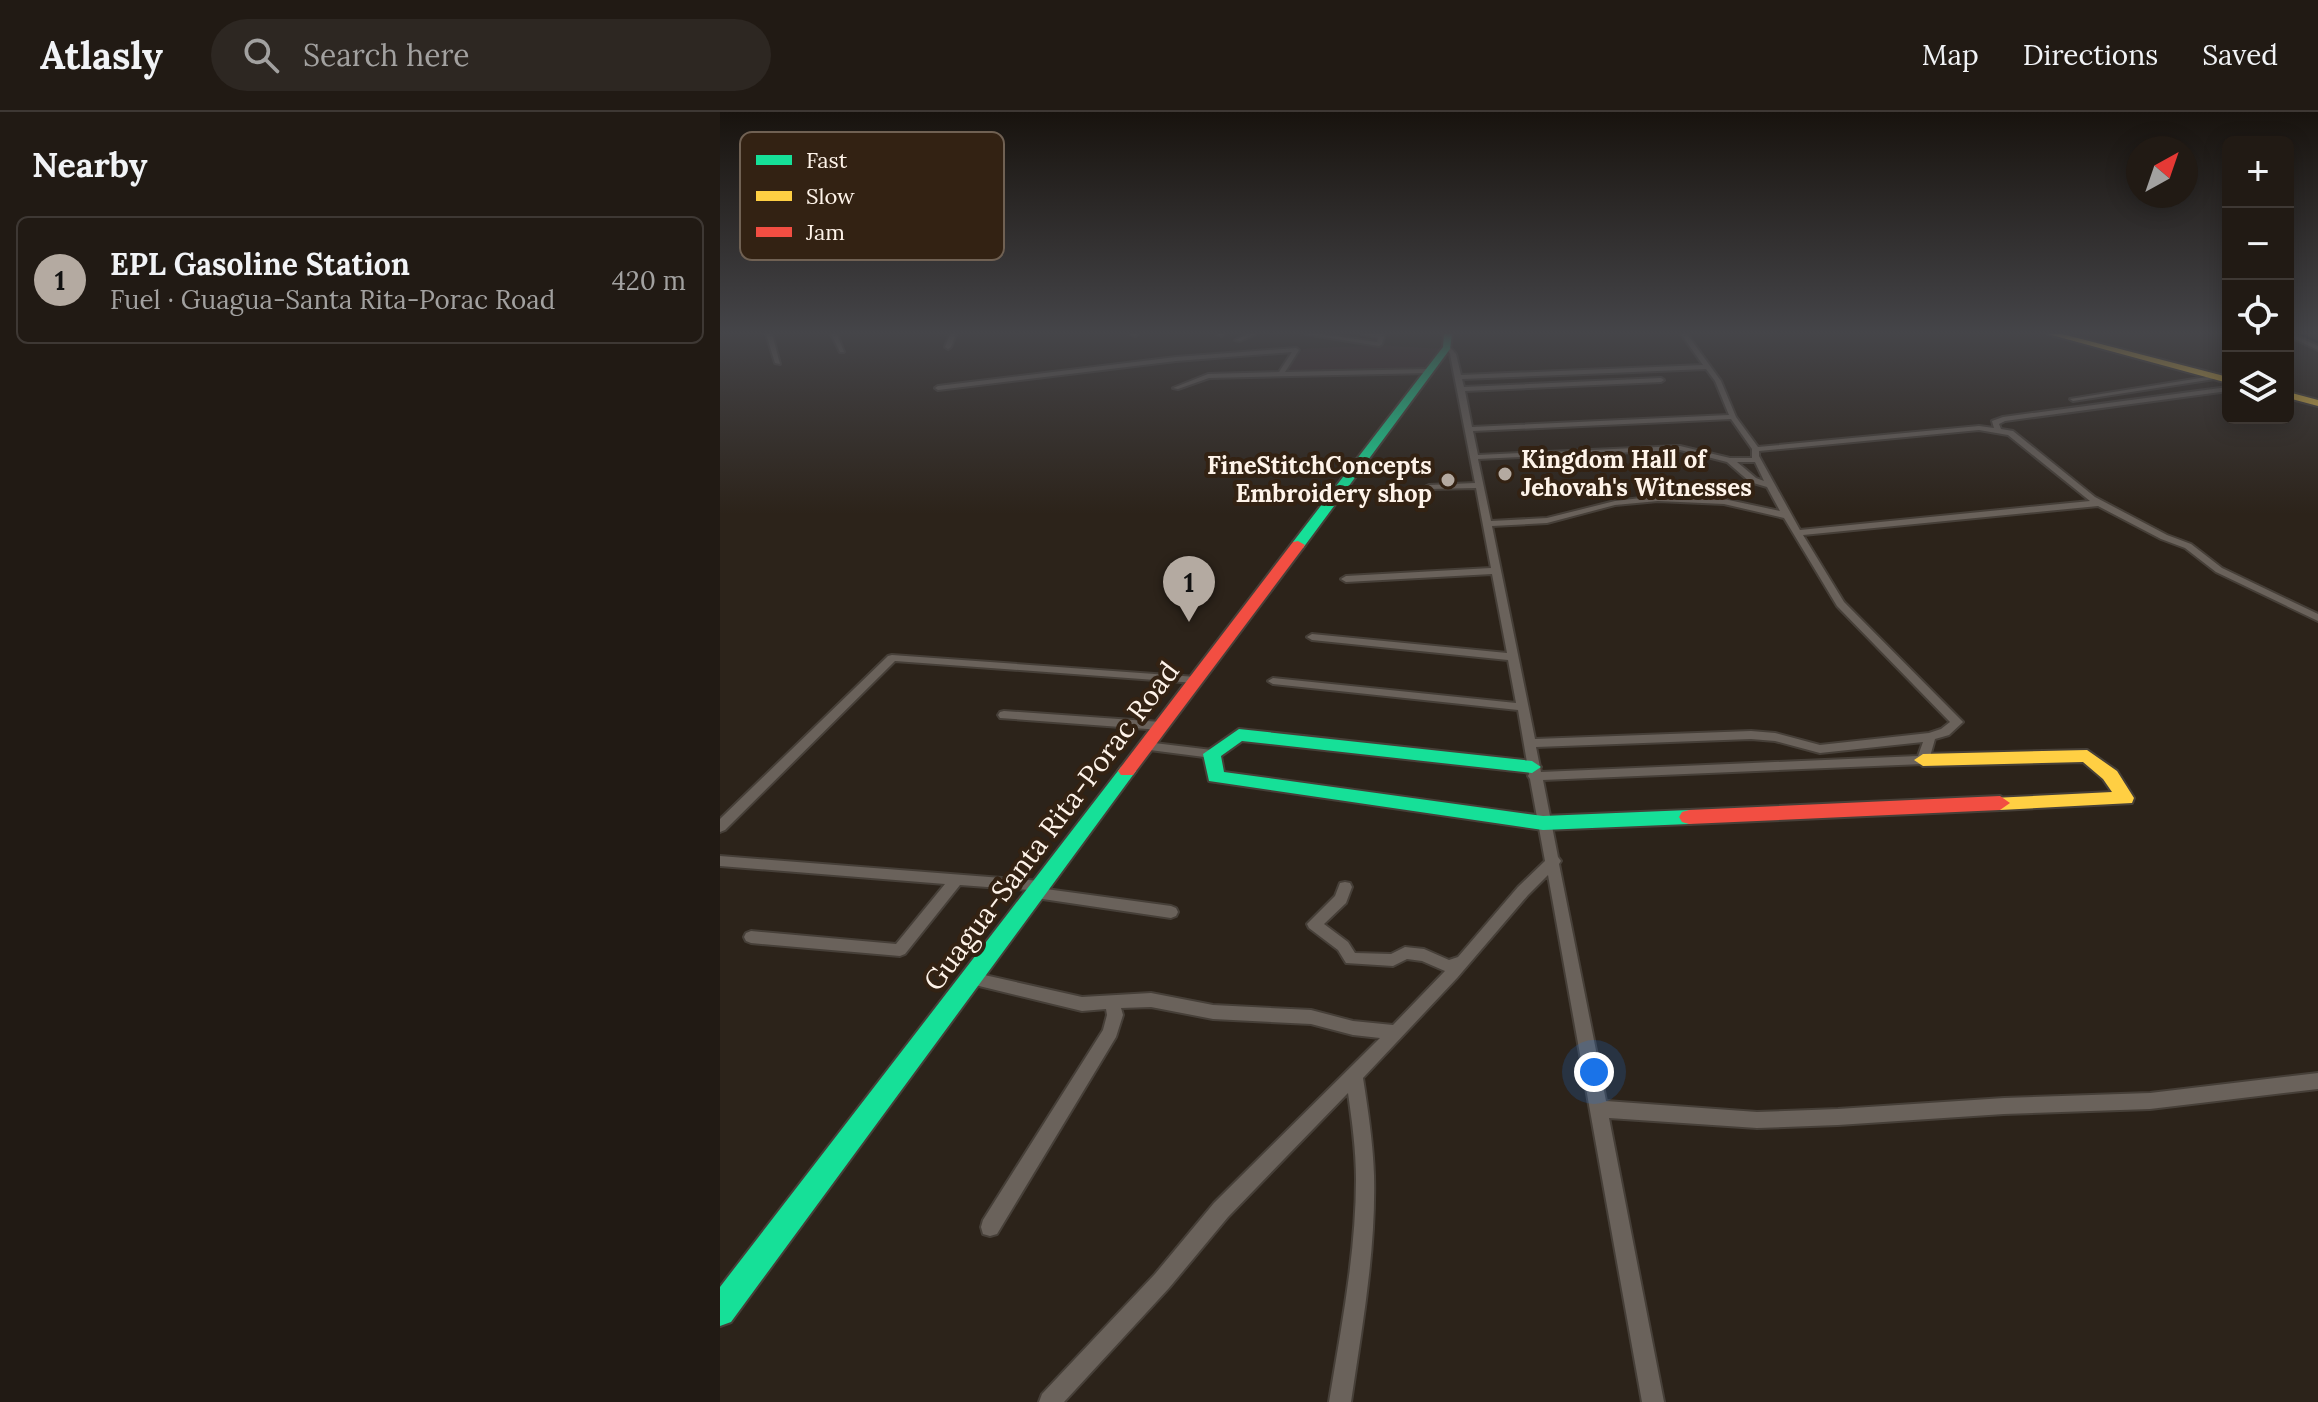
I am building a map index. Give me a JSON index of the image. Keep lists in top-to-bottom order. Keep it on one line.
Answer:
{"streets":{"street":["Guagua-Santa Rita-Porac Road"]},"places":["Kingdom Hall of Jehovah's Witnesses","FineStitchConcepts Embroidery shop"],"legend":["Fast","Slow","Jam"],"north":"top right","page":{"header":"Atlasly","search":"Search here","nav":["Map","Directions","Saved"],"heading":"Nearby","map_buttons":["+","−"],"list":[{"mark":"1","name":"EPL Gasoline Station","note":"Fuel · Guagua-Santa Rita-Porac Road","value":"420 m"}],"pins":"1"}}
